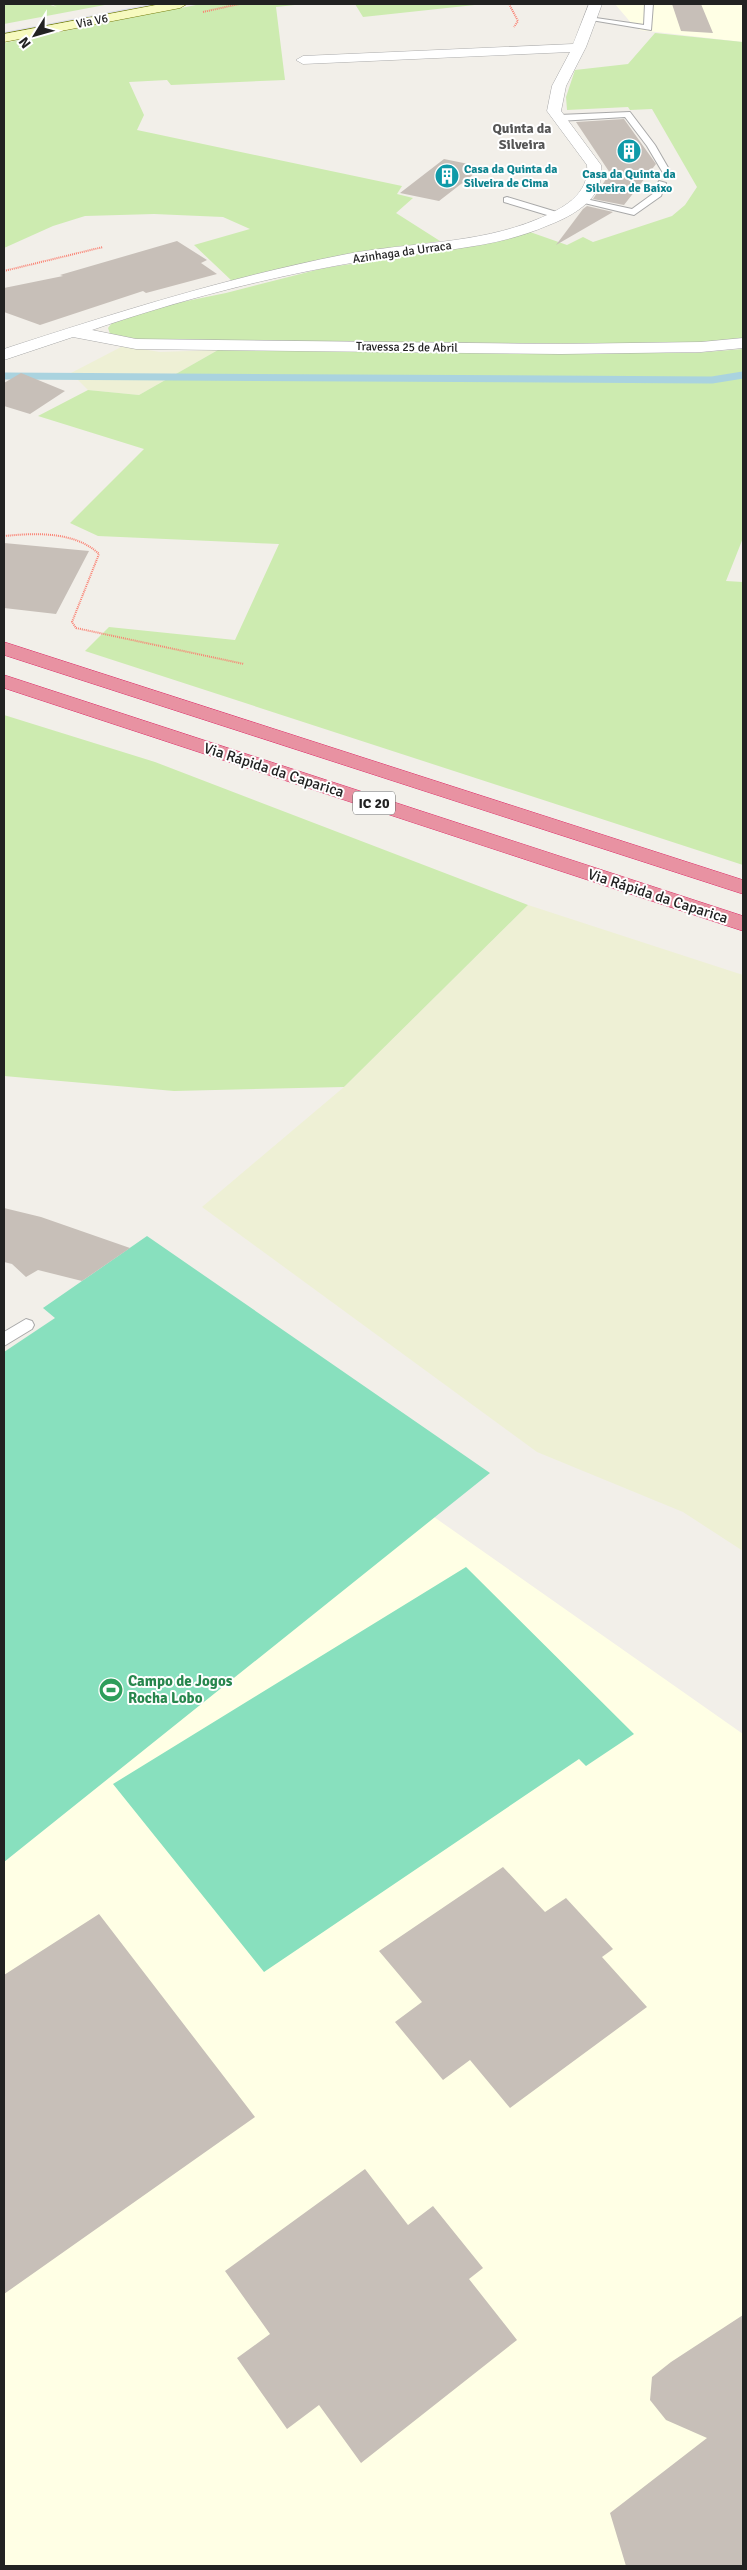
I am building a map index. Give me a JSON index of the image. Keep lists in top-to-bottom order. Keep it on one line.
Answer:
{"streets":{"highway":["Via Rápida da Caparica","IC 20"],"main road":["Via V6"],"street":["Azinhaga da Urraca","Travessa 25 de Abril"]},"crossings":[["Azinhaga da Urraca","Travessa 25 de Abril"]],"districts":["Quinta da Silveira"],"places":{"building":["Casa da Quinta da Silveira de Baixo","Casa da Quinta da Silveira de Cima"],"sports":["Campo de Jogos Rocha Lobo"]},"north":"bottom left"}
